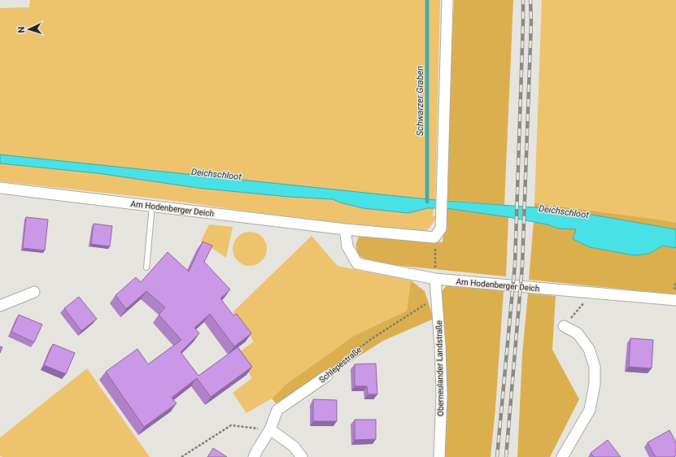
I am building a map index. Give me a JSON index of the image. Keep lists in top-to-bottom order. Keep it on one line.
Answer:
{"streets":{"street":["Am Hodenberger Deich","Schlepestraße","Oberneulander Landstraße"]},"crossings":[["Am Hodenberger Deich","Oberneulander Landstraße"],["Schlepestraße","Oberneulander Landstraße"]],"water":["Schwarzer Graben","Deichschloot"],"north":"left"}
